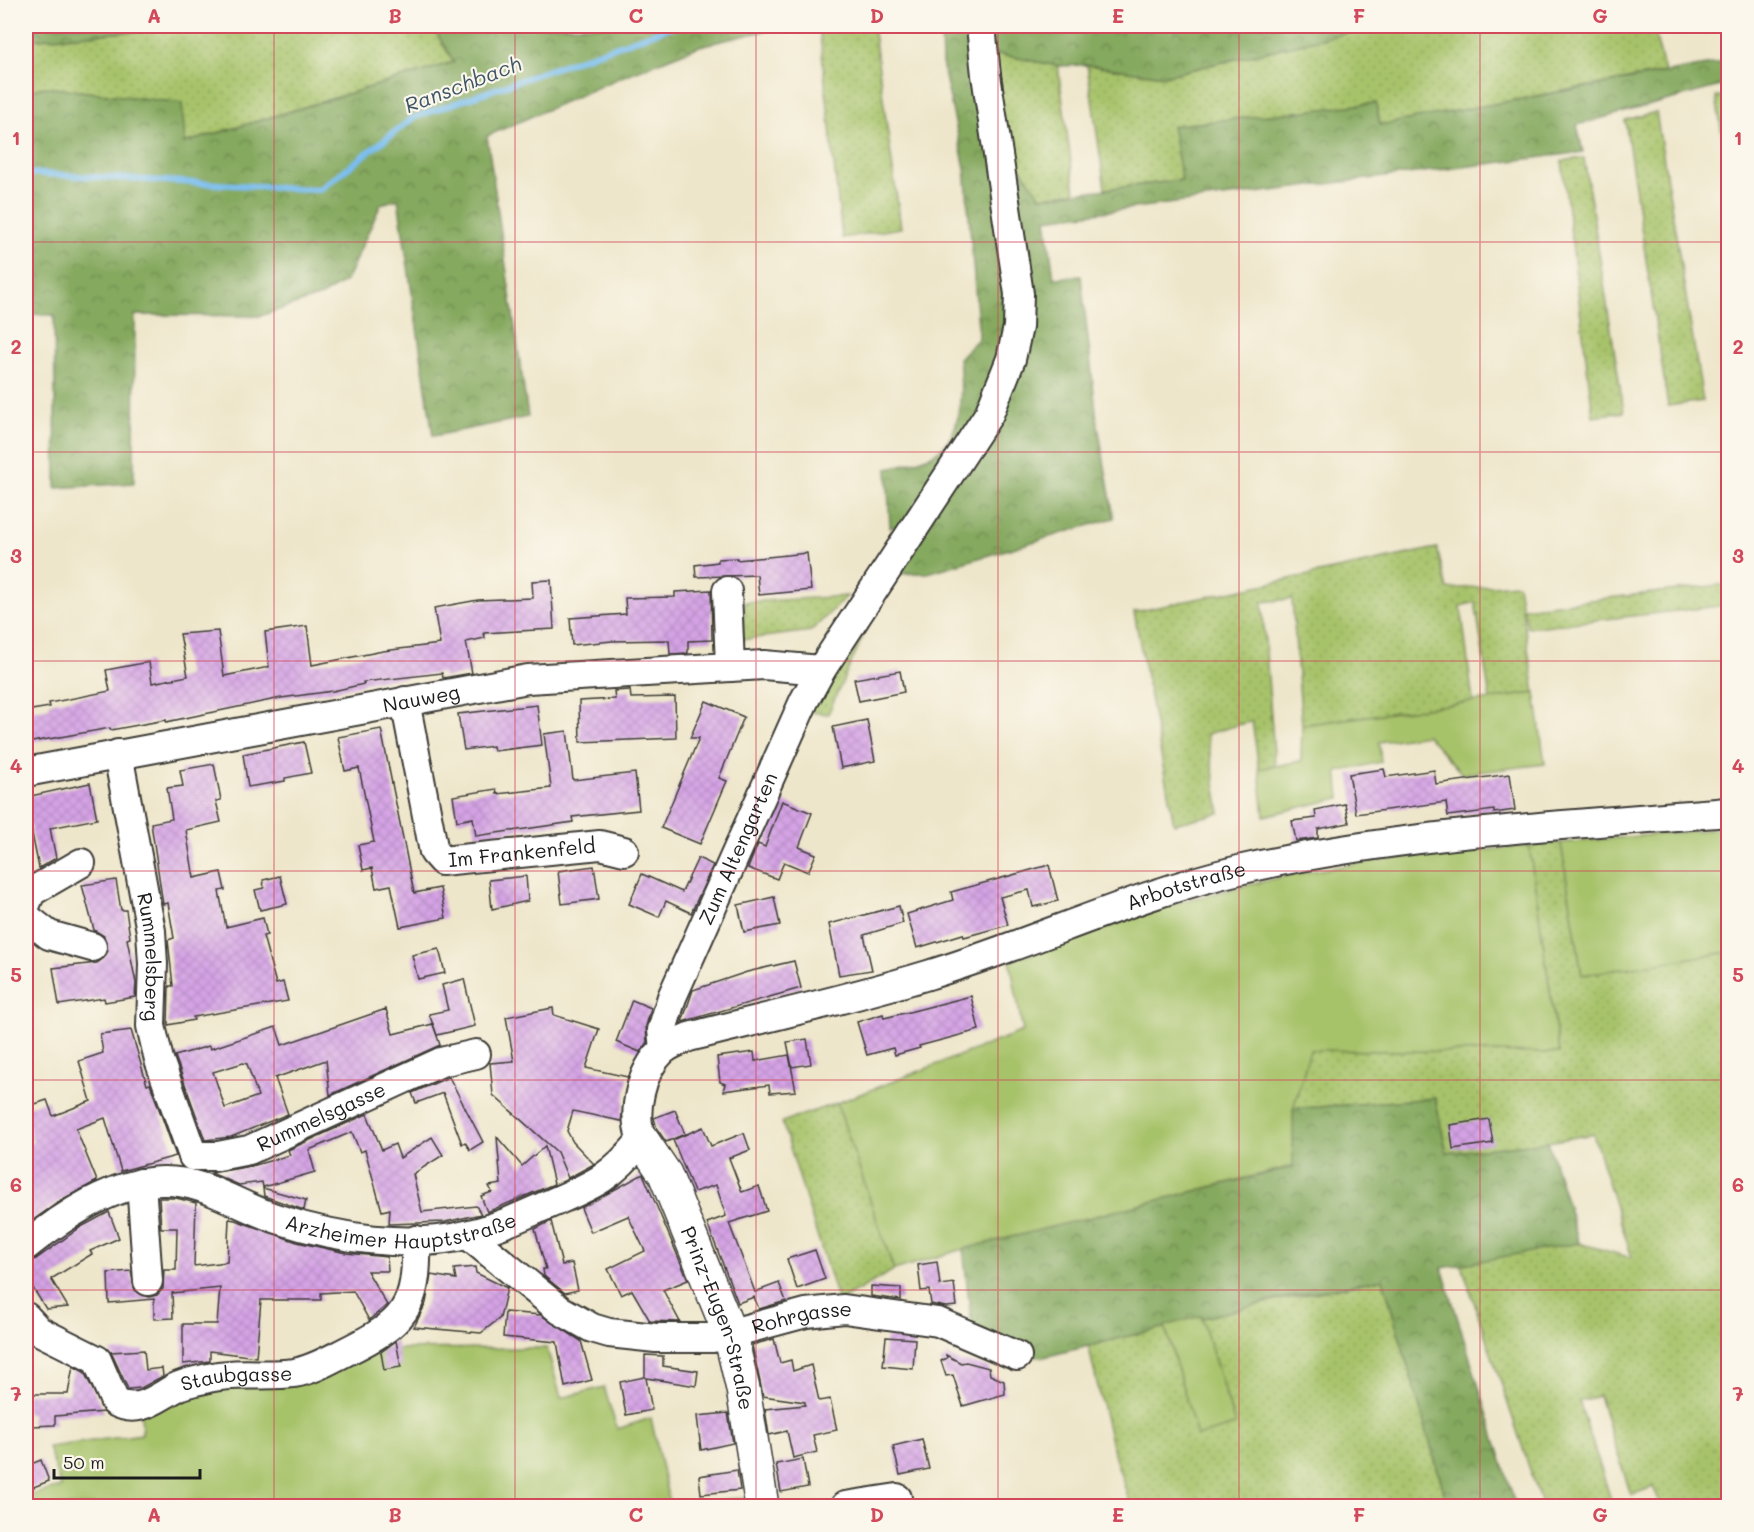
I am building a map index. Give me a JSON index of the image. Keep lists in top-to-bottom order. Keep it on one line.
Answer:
{"streets":{"main road":["Prinz-Eugen-Straße"],"street":["Nauweg","Zum Altengarten","Im Frankenfeld","Arbotstraße","Rummelsberg","Rummelsgasse","Arzheimer Hauptstraße","Rohrgasse","Staubgasse"]},"crossings":[["Nauweg","Zum Altengarten"],["Nauweg","Im Frankenfeld"],["Nauweg","Rummelsberg"],["Zum Altengarten","Arbotstraße"],["Rummelsberg","Rummelsgasse"],["Arzheimer Hauptstraße","Prinz-Eugen-Straße"],["Arzheimer Hauptstraße","Rohrgasse"],["Arzheimer Hauptstraße","Staubgasse"],["Prinz-Eugen-Straße","Rohrgasse"]],"water":["Ranschbach"],"scale_bar":"50 m","grid":{"columns":["A","B","C","D","E","F","G"],"rows":["1","2","3","4","5","6","7"]}}
